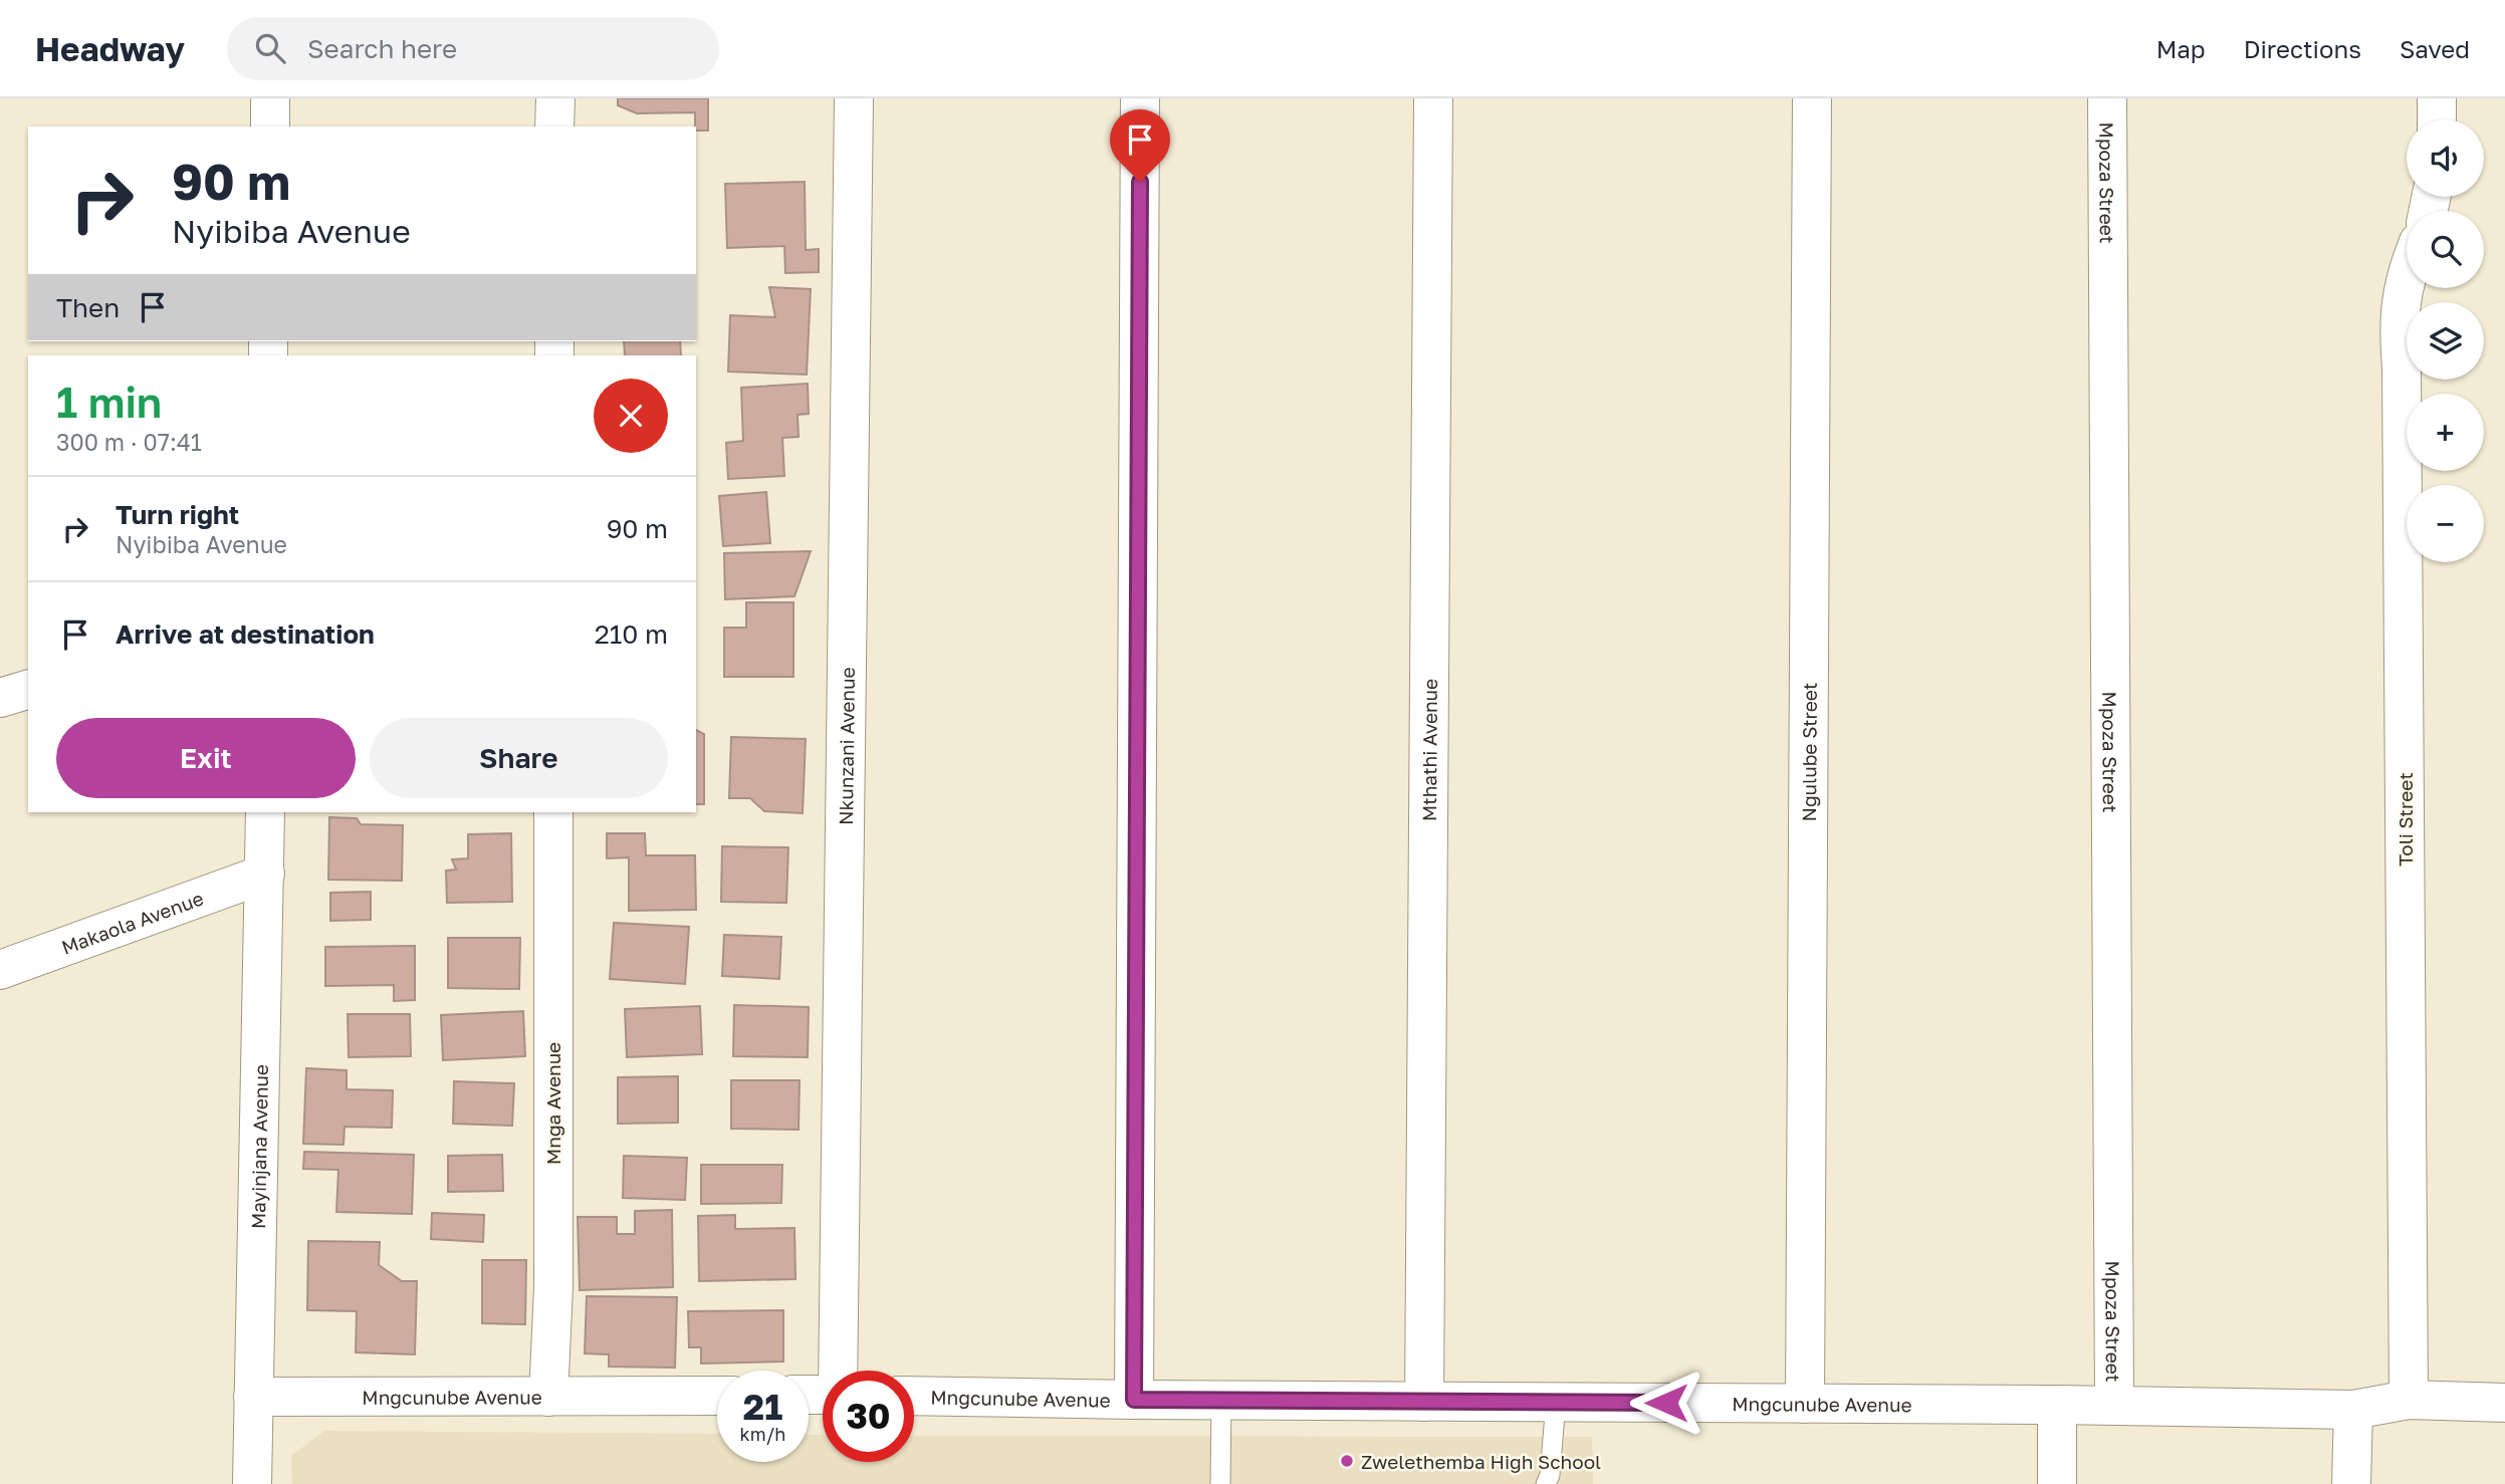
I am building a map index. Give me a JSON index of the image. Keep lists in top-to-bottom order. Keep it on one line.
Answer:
{"streets":{"street":["Mpoza Street","Nkunzani Avenue","Mthathi Avenue","Ngulube Street","Toli Street","Makaola Avenue","Mnga Avenue","Mayinjana Avenue","Mngcunube Avenue"]},"crossings":[["Mpoza Street","Mngcunube Avenue"],["Mthathi Avenue","Mngcunube Avenue"],["Ngulube Street","Mngcunube Avenue"],["Toli Street","Mngcunube Avenue"],["Makaola Avenue","Mayinjana Avenue"],["Mnga Avenue","Mngcunube Avenue"],["Mayinjana Avenue","Mngcunube Avenue"]],"places":["Zwelethemba High School"],"page":{"header":"Headway","search":"Search here","nav":["Map","Directions","Saved"],"map_buttons":["+","−"],"turn":["90 m","Nyibiba Avenue"],"then":"Then","heading":["1 min","300 m · 07:41"],"list":[{"name":"Turn right","note":"Nyibiba Avenue","value":"90 m"},{"name":"Arrive at destination","value":"210 m"}],"buttons":["Exit","Share"],"speed":"21 km/h","limit":"30"}}
